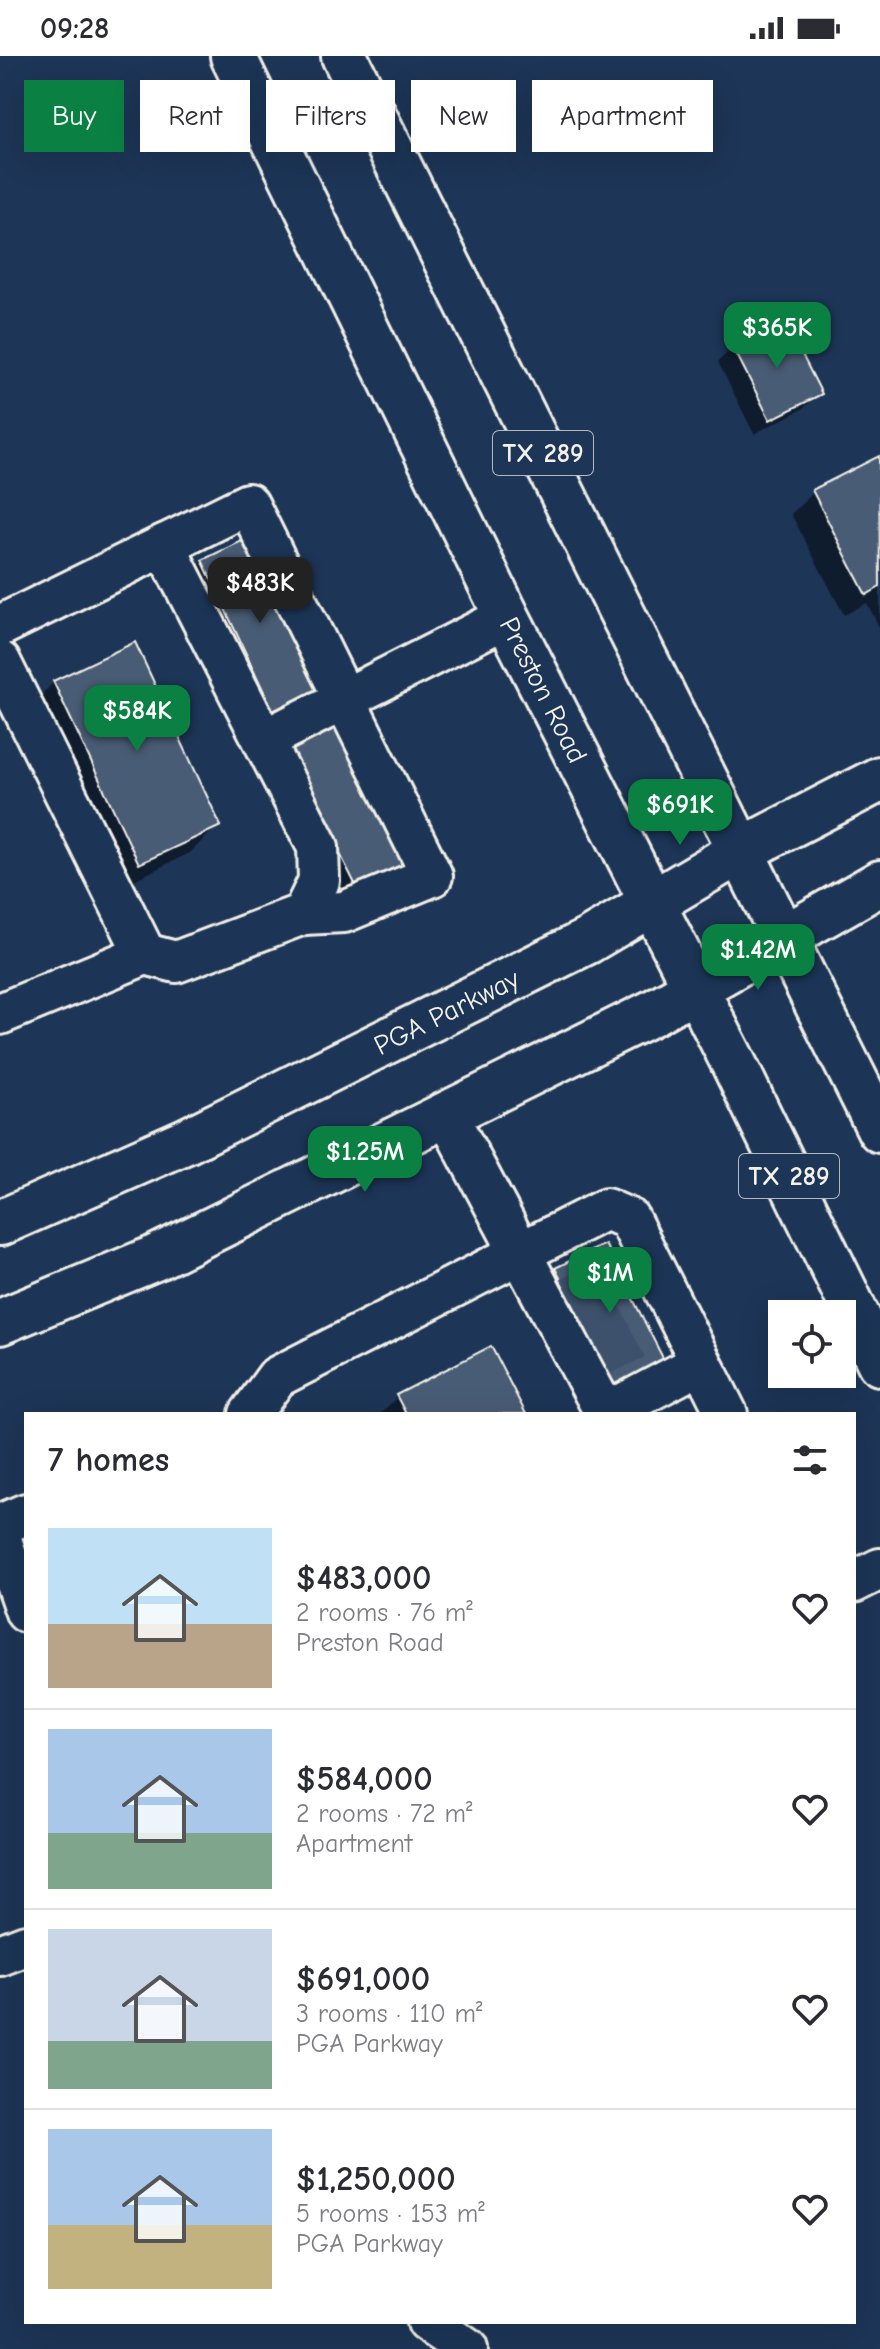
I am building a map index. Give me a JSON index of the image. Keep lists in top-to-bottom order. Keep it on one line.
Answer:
{"streets":{"main road":["TX 289","Preston Road","PGA Parkway"]},"crossings":[["TX 289","PGA Parkway"],["Preston Road","PGA Parkway"]],"page":{"status":"09:28","chip":["Buy","Rent","Filters","New","Apartment"],"price":["$365K","$483K","$584K","$691K","$1.42M","$1.25M","$1M"],"heading":"7 homes","list":[{"name":"$483,000","note":"2 rooms · 76 m² · Preston Road"},{"name":"$584,000","note":"2 rooms · 72 m² · Apartment"},{"name":"$691,000","note":"3 rooms · 110 m² · PGA Parkway"},{"name":"$1,250,000","note":"5 rooms · 153 m² · PGA Parkway"}]}}
